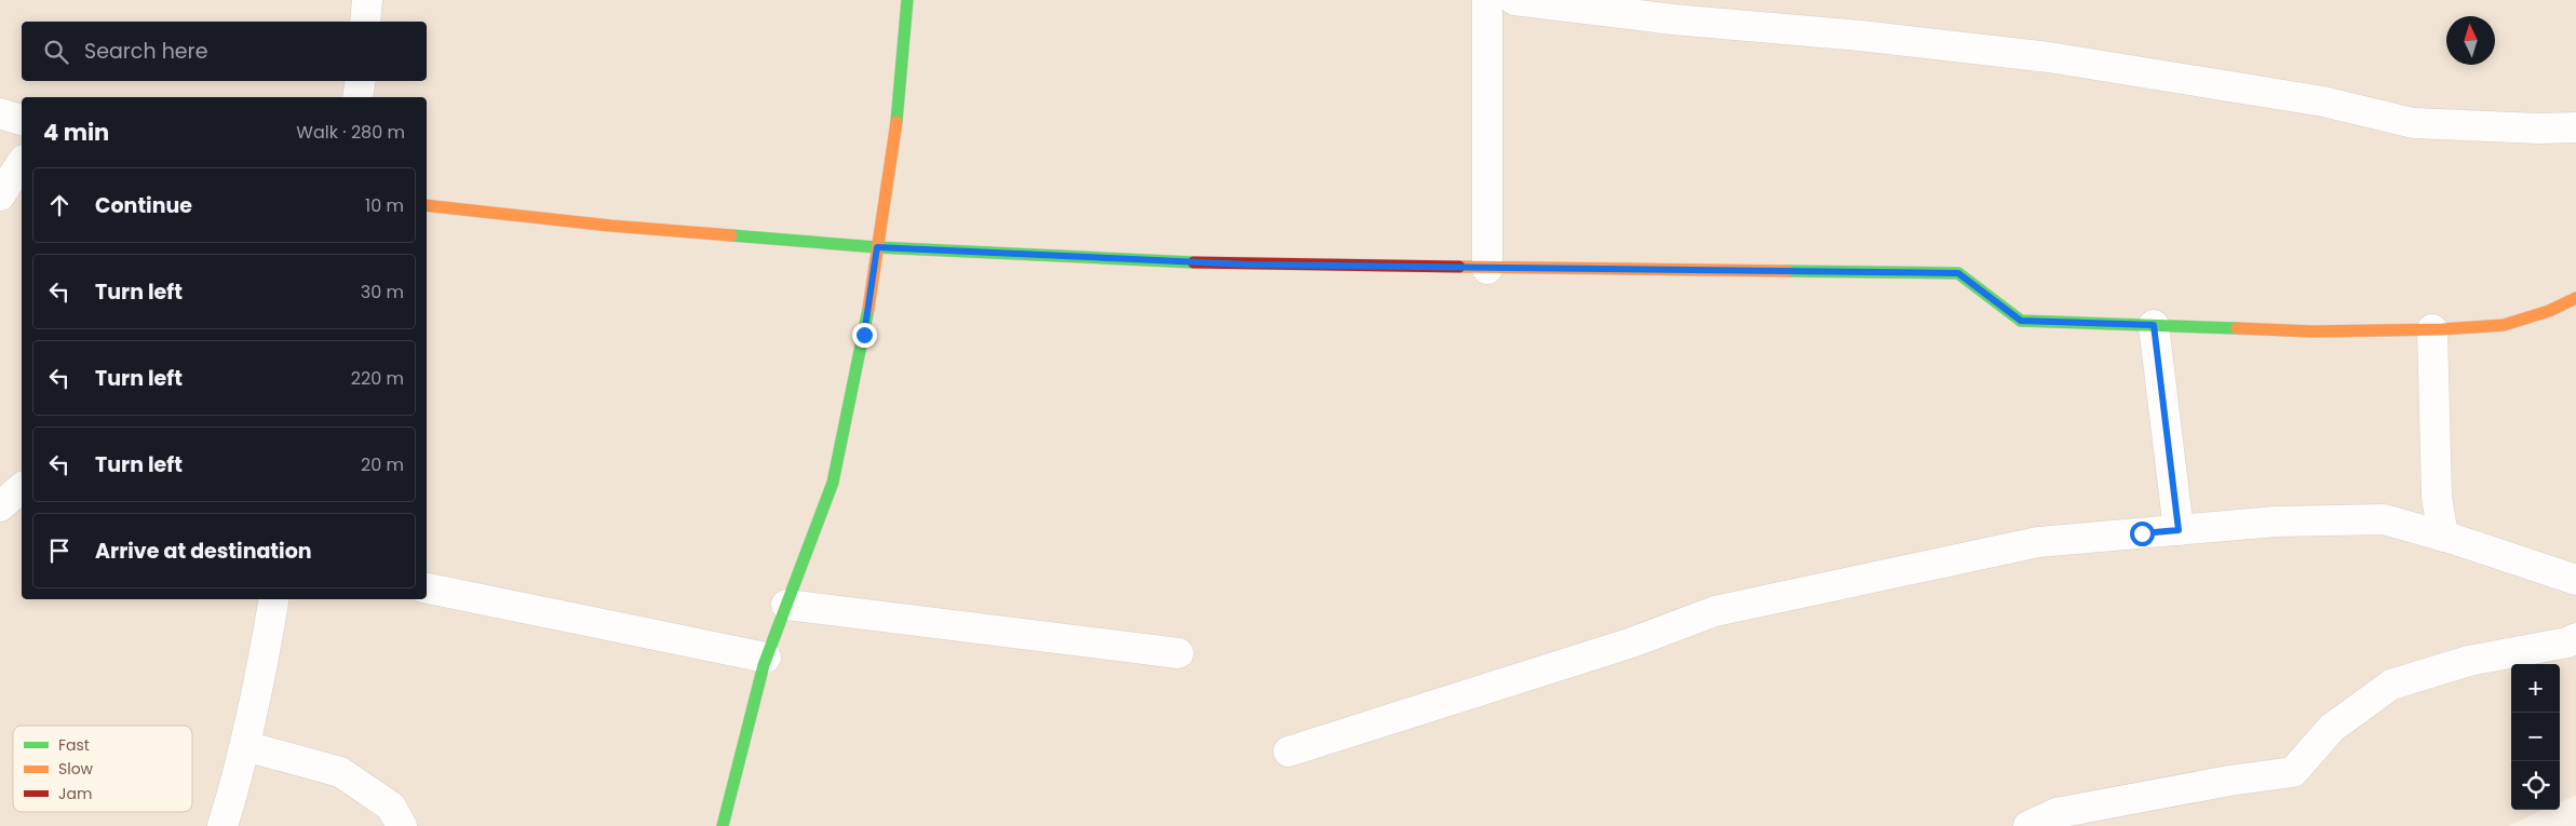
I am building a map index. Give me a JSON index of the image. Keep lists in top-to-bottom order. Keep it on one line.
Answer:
{"legend":["Fast","Slow","Jam"],"north":"top","page":{"search":"Search here","heading":["4 min","Walk · 280 m"],"list":[["Continue","10 m"],["Turn left","30 m"],["Turn left","220 m"],["Turn left","20 m"],"Arrive at destination"],"map_buttons":["+","−"]}}
